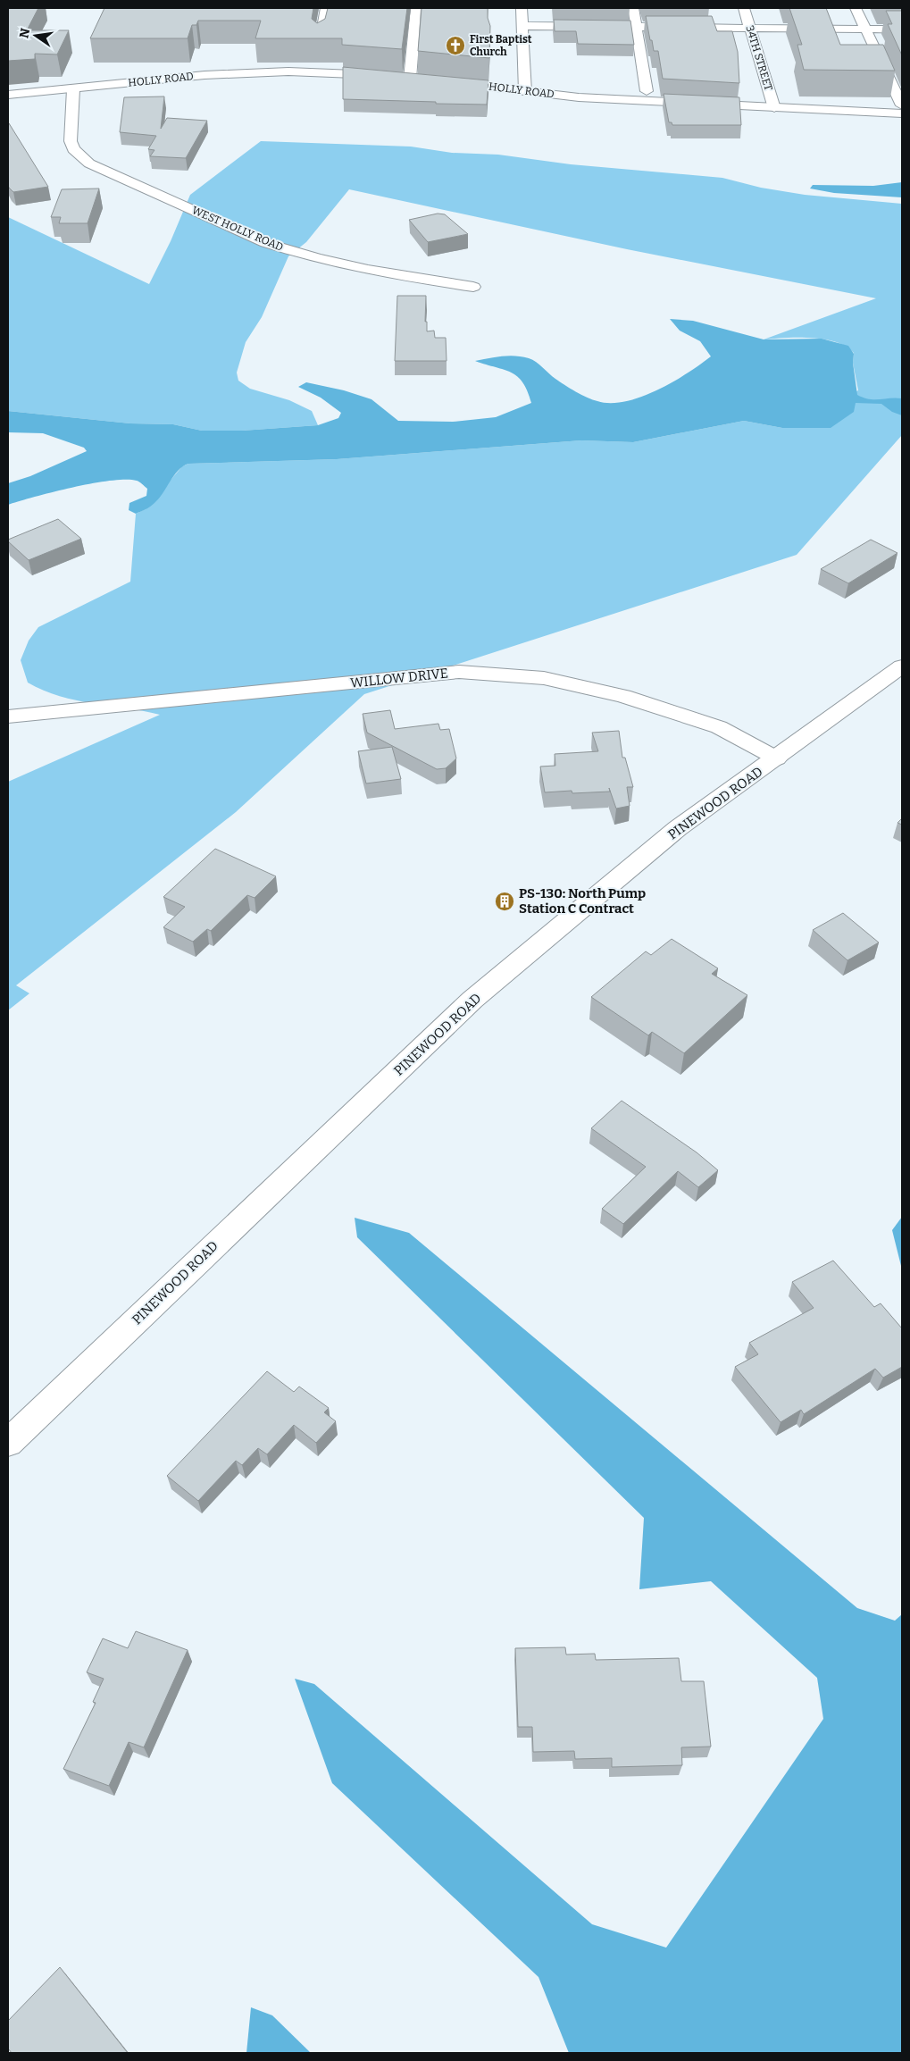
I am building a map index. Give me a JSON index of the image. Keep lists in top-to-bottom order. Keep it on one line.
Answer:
{"streets":{"street":["34TH STREET","HOLLY ROAD","WEST HOLLY ROAD","WILLOW DRIVE","PINEWOOD ROAD"]},"crossings":[["34TH STREET","HOLLY ROAD"],["HOLLY ROAD","WEST HOLLY ROAD"],["WILLOW DRIVE","PINEWOOD ROAD"]],"places":{"church":["First Baptist Church"],"building":["PS-130: North Pump Station C Contract"]},"north":"left"}
